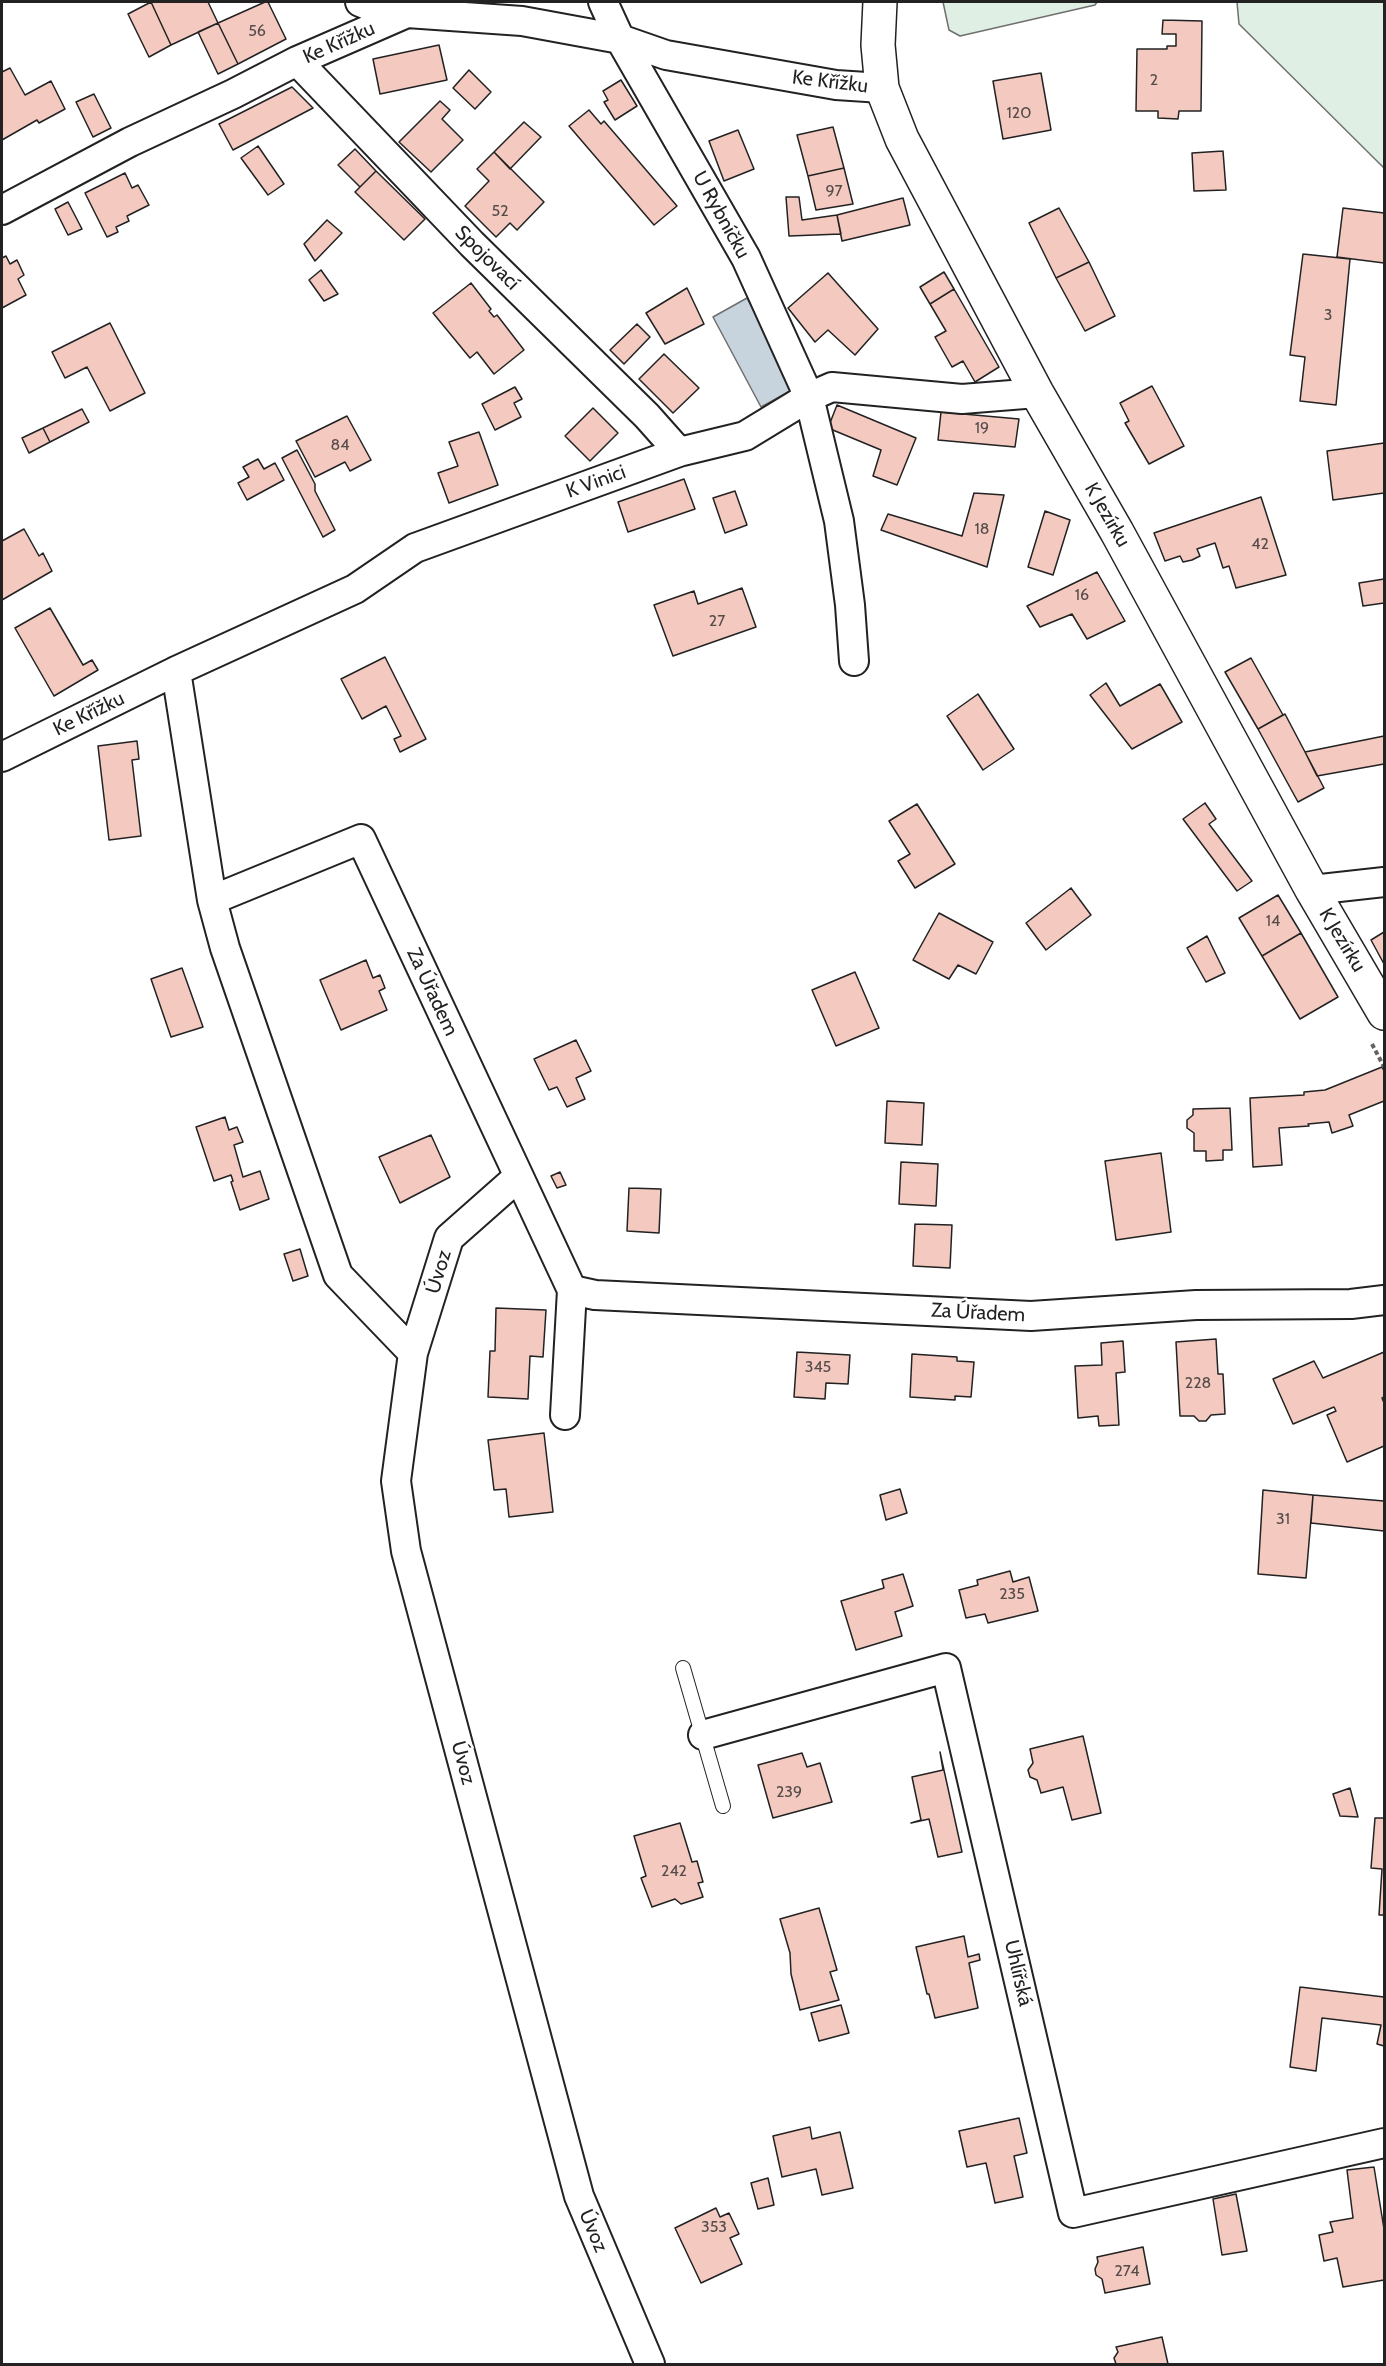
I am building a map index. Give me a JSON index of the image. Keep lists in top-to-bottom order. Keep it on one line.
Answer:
{"streets":{"street":["Ke Křížku","U Rybníčku","Spojovací","K Vinici","K Jezírku","Za Úřadem","Úvoz","Uhlířská"]},"crossings":[["Ke Křížku","U Rybníčku"],["Ke Křížku","Spojovací"],["Ke Křížku","K Vinici"],["Ke Křížku","K Jezírku"],["U Rybníčku","K Vinici"],["Spojovací","K Vinici"],["K Vinici","K Jezírku"],["Za Úřadem","Úvoz"]],"house_numbers":["56","2","120","97","52","3","19","84","18","42","16","27","14","345","228","31","235","239","242","353","274"]}
